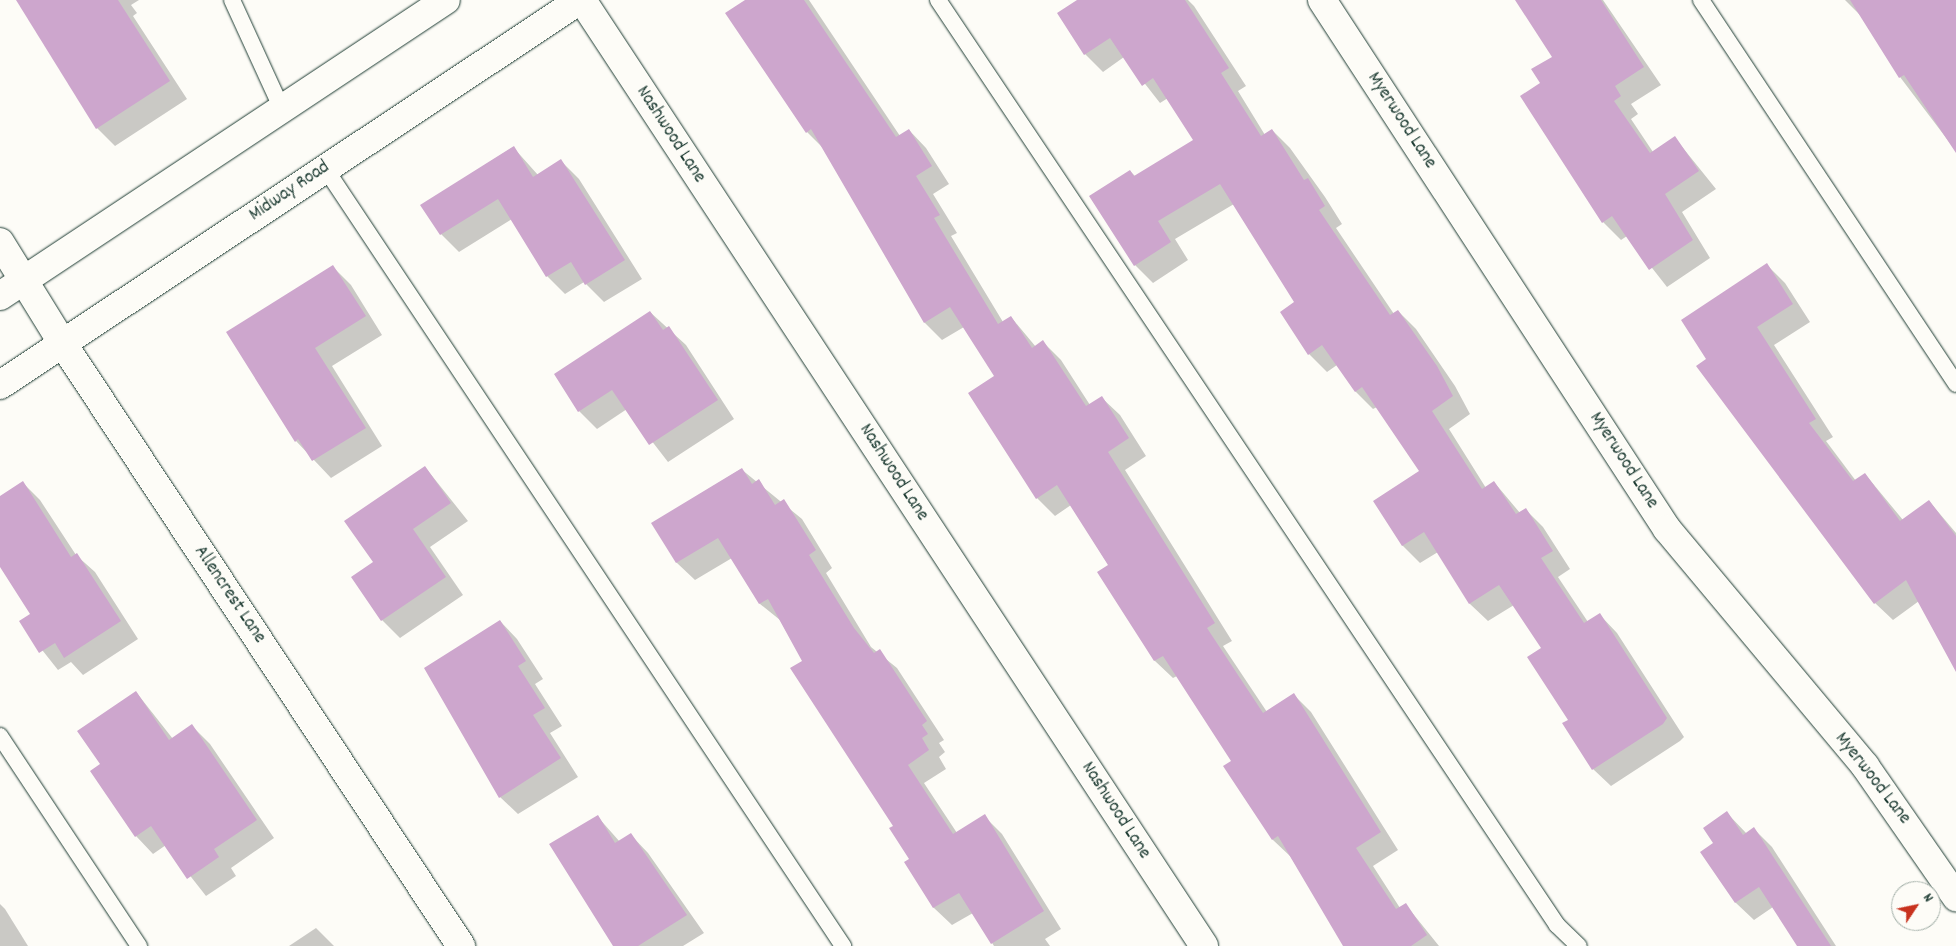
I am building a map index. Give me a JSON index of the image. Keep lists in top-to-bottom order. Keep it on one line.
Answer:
{"streets":{"street":["Myerwood Lane","Nashwood Lane","Midway Road","Allencrest Lane"]},"crossings":[["Nashwood Lane","Midway Road"],["Midway Road","Allencrest Lane"]],"north":"top right"}
